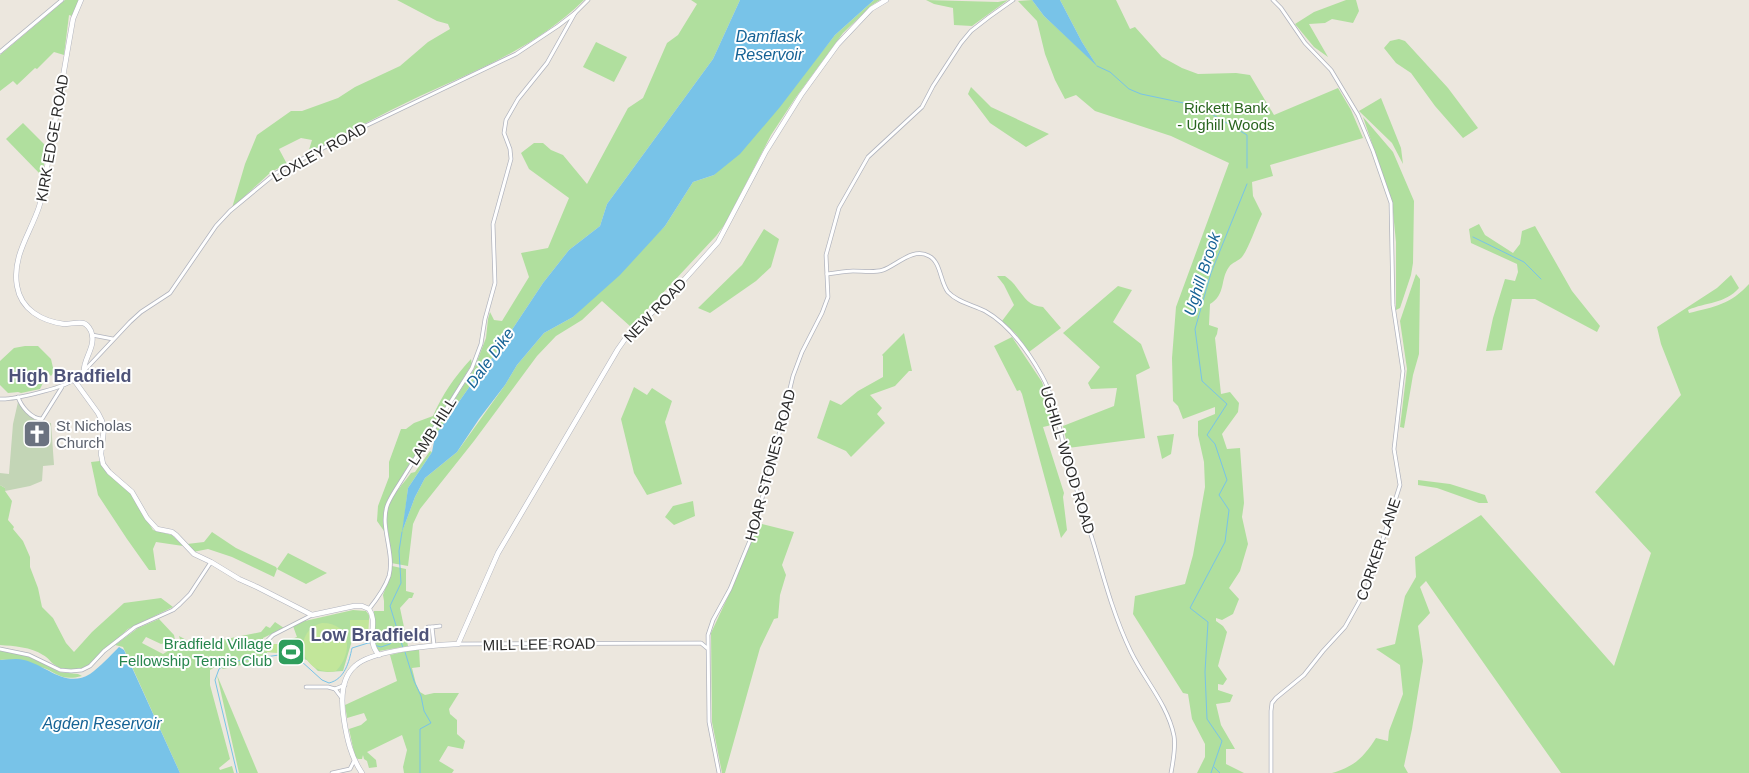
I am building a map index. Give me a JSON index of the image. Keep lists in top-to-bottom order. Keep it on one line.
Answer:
{"streets":{"street":["KIRK EDGE ROAD","LOXLEY ROAD","NEW ROAD","LAMB HILL","UGHILL WOOD ROAD","HOAR STONES ROAD","CORKER LANE","MILL LEE ROAD"]},"crossings":[["LOXLEY ROAD","LAMB HILL"],["NEW ROAD","MILL LEE ROAD"],["UGHILL WOOD ROAD","HOAR STONES ROAD"]],"districts":["High Bradfield","Low Bradfield"],"water":["Damflask Reservoir","Ughill Brook","Dale Dike","Agden Reservoir"],"parks":["Rickett Bank - Ughill Woods"],"places":{"church":["St Nicholas Church"],"sports":["Bradfield Village Fellowship Tennis Club"]}}
